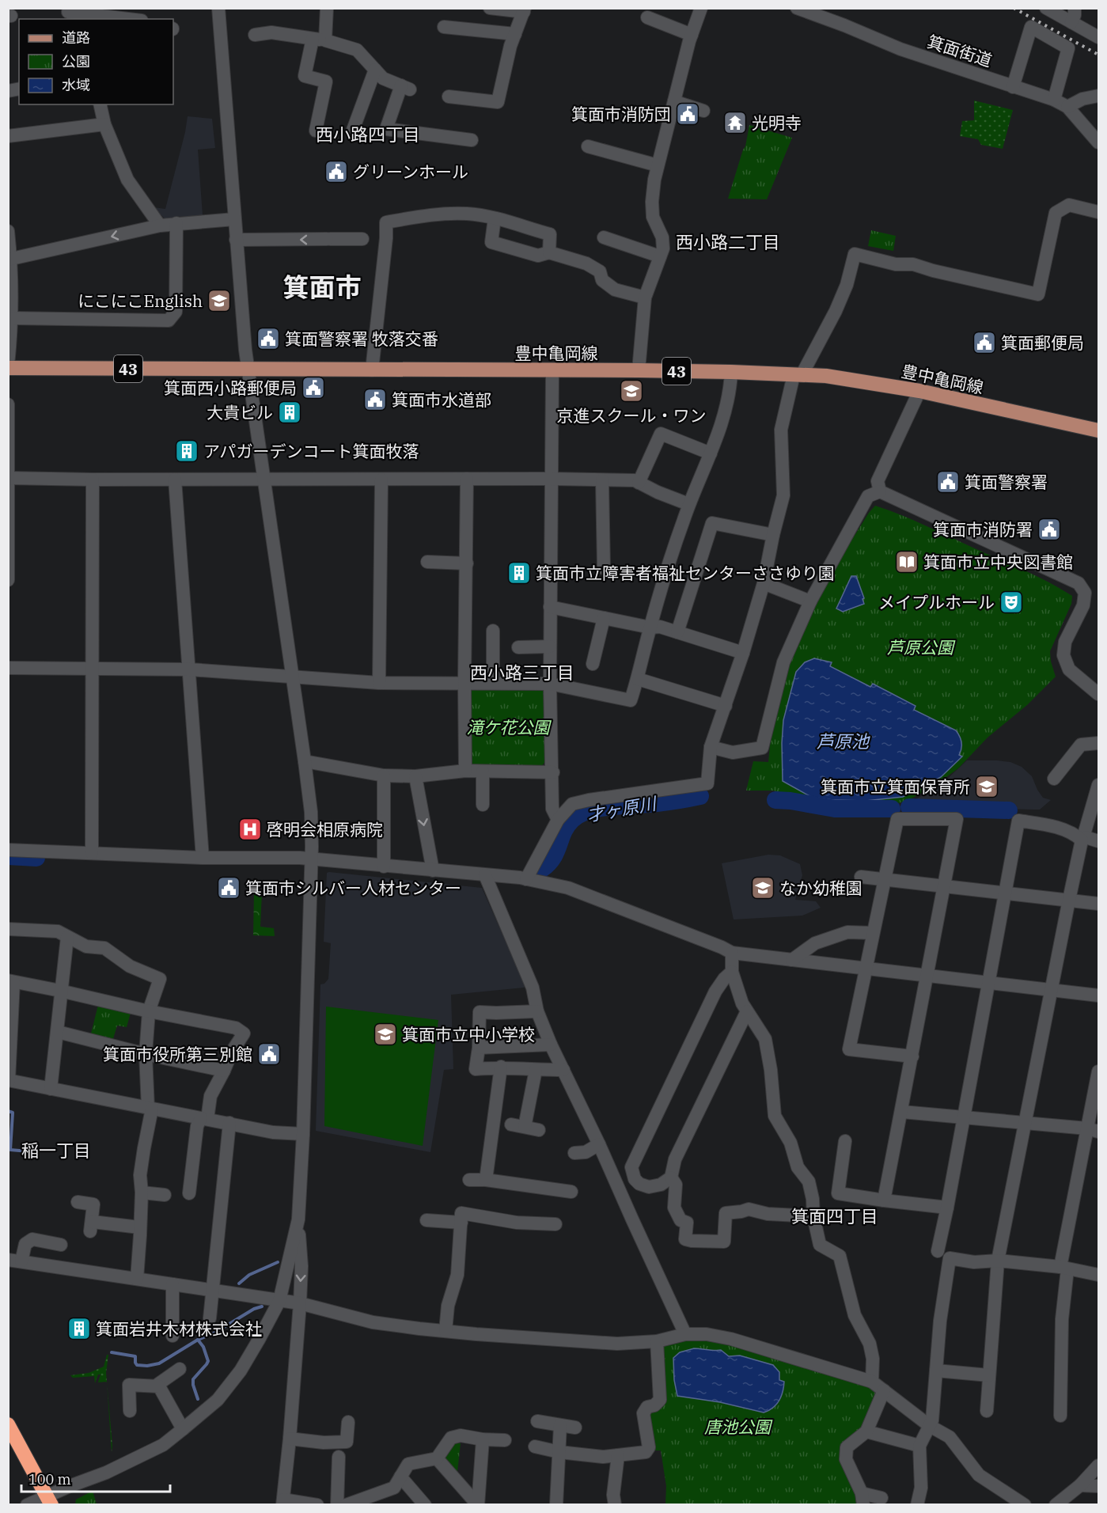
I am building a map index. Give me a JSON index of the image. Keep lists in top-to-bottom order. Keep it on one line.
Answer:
{"streets":{"main road":["豊中亀岡線","43"],"street":["箕面街道"]},"districts":["西小路四丁目","西小路二丁目","箕面市","西小路三丁目","稲一丁目","箕面四丁目"],"water":["芦原池","才ヶ原川"],"parks":["芦原公園","滝ケ花公園","唐池公園"],"places":{"public building":["箕面市消防団","グリーンホール","箕面警察署 牧落交番","箕面郵便局","箕面西小路郵便局","箕面市水道部","箕面警察署","箕面市消防署","箕面市シルバー人材センター","箕面市役所第三別館"],"temple":["光明寺"],"school or university":["にこにこEnglish","京進スクール・ワン","箕面市立箕面保育所","なか幼稚園","箕面市立中小学校"],"building":["大貴ビル","アパガーデンコート箕面牧落","箕面市立障害者福祉センターささゆり園","箕面岩井木材株式会社"],"library":["箕面市立中央図書館"],"theatre":["メイプルホール"],"hospital":["啓明会相原病院"]},"legend":["道路","公園","水域"],"scale_bar":"100 m"}
